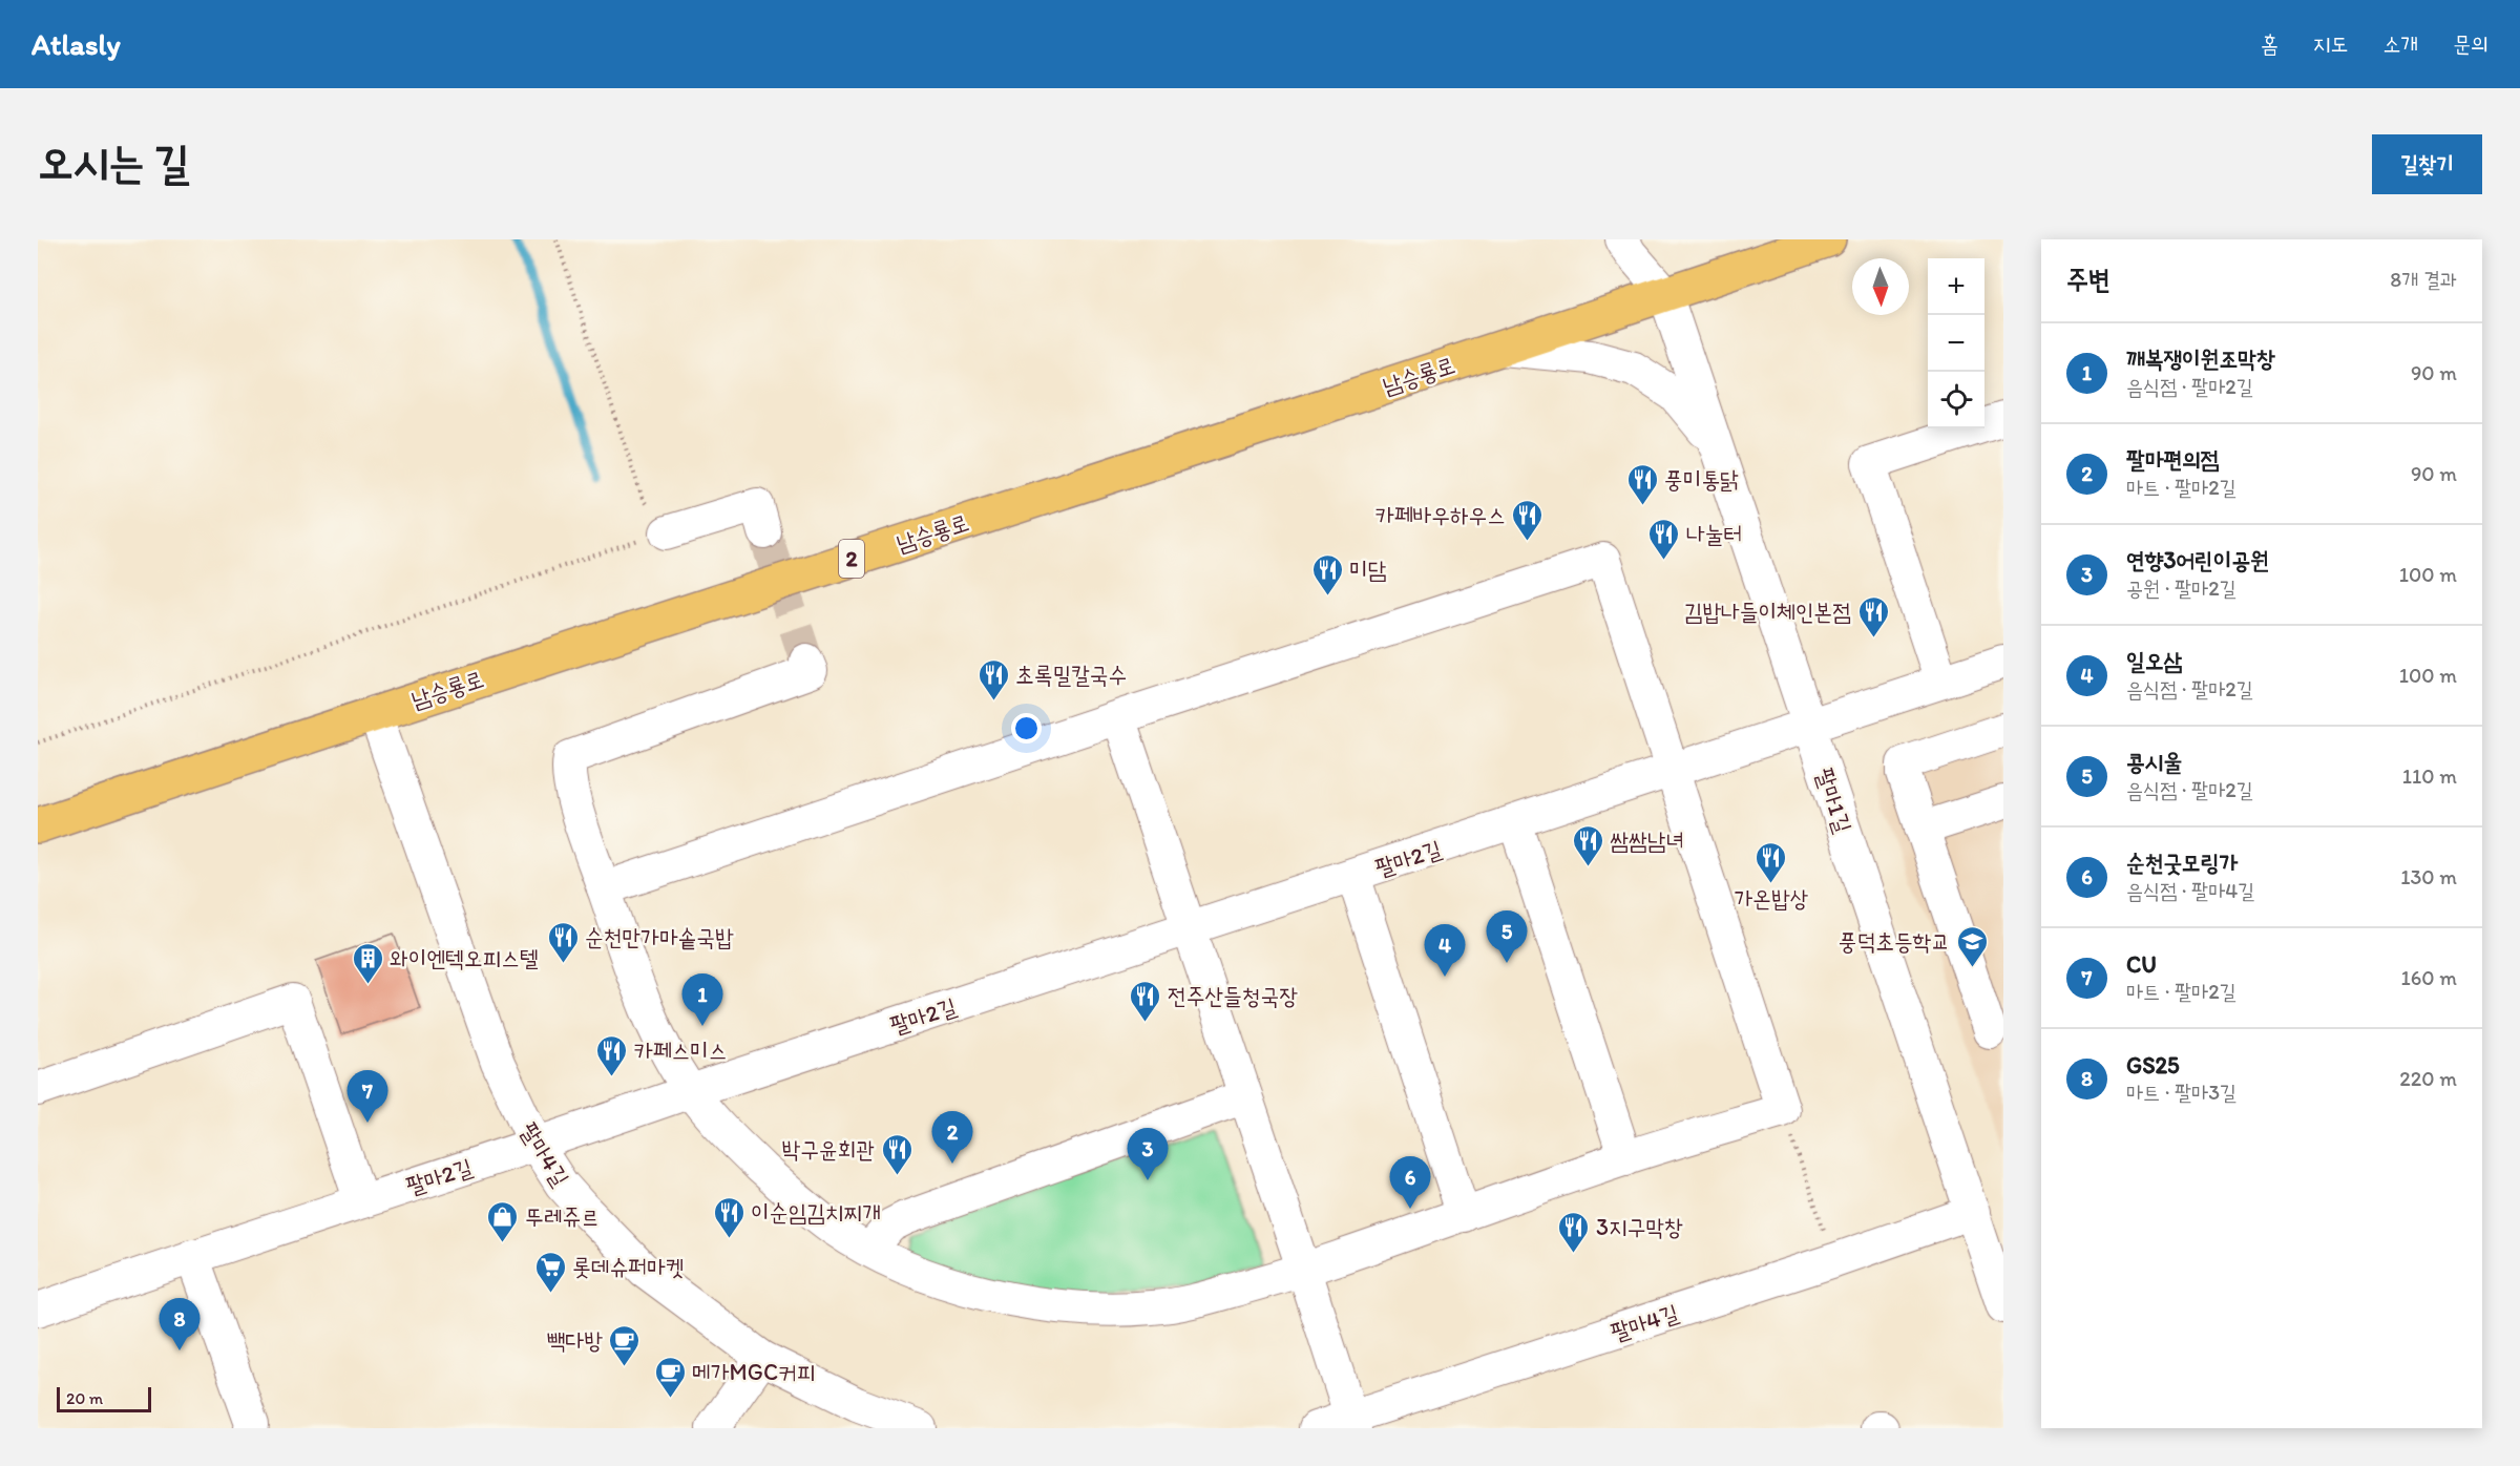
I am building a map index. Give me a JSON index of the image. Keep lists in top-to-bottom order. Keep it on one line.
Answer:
{"streets":{"main road":["남승룡로","2"],"street":["팔마1길","팔마2길","팔마4길"]},"crossings":[["남승룡로","팔마1길"],["남승룡로","팔마4길"],["팔마1길","팔마2길"],["팔마1길","팔마4길"],["팔마2길","팔마4길"]],"places":{"restaurant":["풍미통닭","카페바우하우스","나눌터","미담","김밥나들이체인본점","초록밀칼국수","쌈쌈남녀","가온밥상","순천만가마솥국밥","전주산들청국장","카페스미스","박구윤회관","이순임김치찌개","3지구막창"],"school or university":["풍덕초등학교"],"building":["와이엔텍오피스텔"],"shop":["뚜레쥬르"],"supermarket":["롯데슈퍼마켓"],"cafe":["빽다방","메가MGC커피"]},"scale_bar":"20 m","north":"bottom","page":{"header":"Atlasly","nav":["홈","지도","소개","문의"],"buttons":"길찾기","title":"오시는 길","heading":["주변","8개 결과"],"map_buttons":["+","−"],"list":[{"mark":"1","name":"깨복쟁이원조막창","note":"음식점 · 팔마2길","value":"90 m"},{"mark":"2","name":"팔마편의점","note":"마트 · 팔마2길","value":"90 m"},{"mark":"3","name":"연향3어린이공원","note":"공원 · 팔마2길","value":"100 m"},{"mark":"4","name":"일오삼","note":"음식점 · 팔마2길","value":"100 m"},{"mark":"5","name":"콩시울","note":"음식점 · 팔마2길","value":"110 m"},{"mark":"6","name":"순천굿모링가","note":"음식점 · 팔마4길","value":"130 m"},{"mark":"7","name":"CU","note":"마트 · 팔마2길","value":"160 m"},{"mark":"8","name":"GS25","note":"마트 · 팔마3길","value":"220 m"}],"pins":["5","4","1","7","2","3","6","8"],"scale":"20 m"}}
